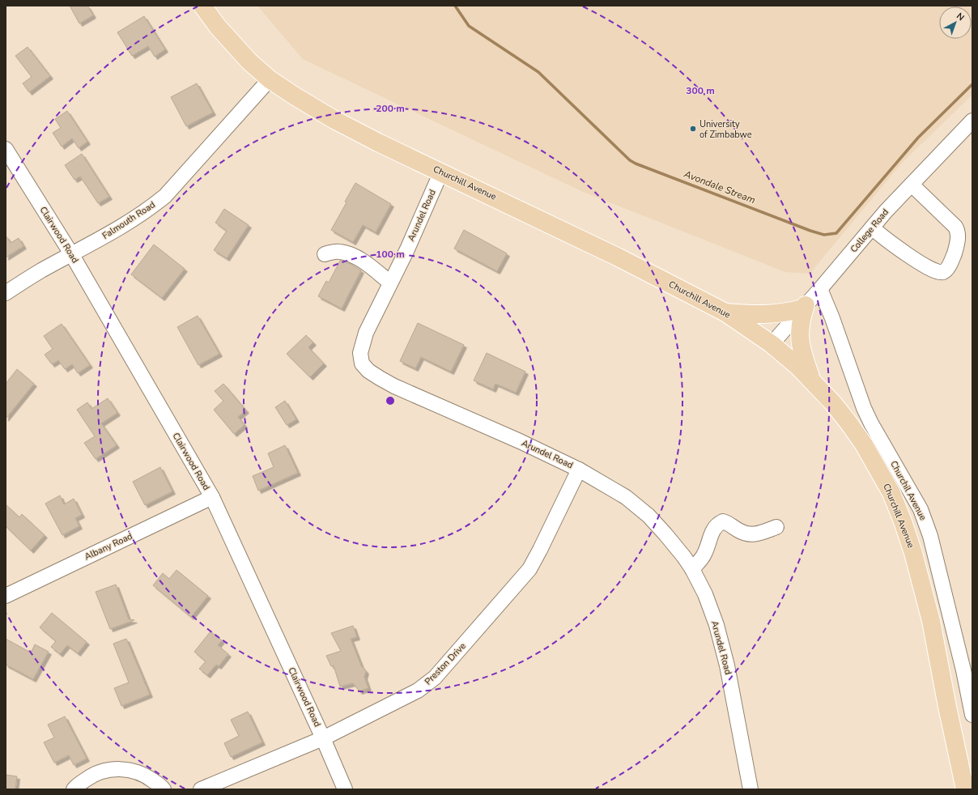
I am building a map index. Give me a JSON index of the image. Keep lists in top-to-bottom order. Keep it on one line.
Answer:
{"streets":{"main road":["Churchill Avenue"],"street":["Arundel Road","Falmouth Road","College Road","Clairwood Road","Churchil Avenue","Albany Road","Preston Drive"]},"crossings":[["Churchill Avenue","Arundel Road"],["Churchill Avenue","Falmouth Road"],["Churchill Avenue","College Road"],["Churchill Avenue","Churchil Avenue"],["Arundel Road","Preston Drive"],["Falmouth Road","Clairwood Road"],["College Road","Churchil Avenue"],["Clairwood Road","Albany Road"],["Clairwood Road","Preston Drive"]],"water":["Avondale Stream"],"places":["University of Zimbabwe"],"north":"top right","rings":["300 m","200 m","100 m"]}
